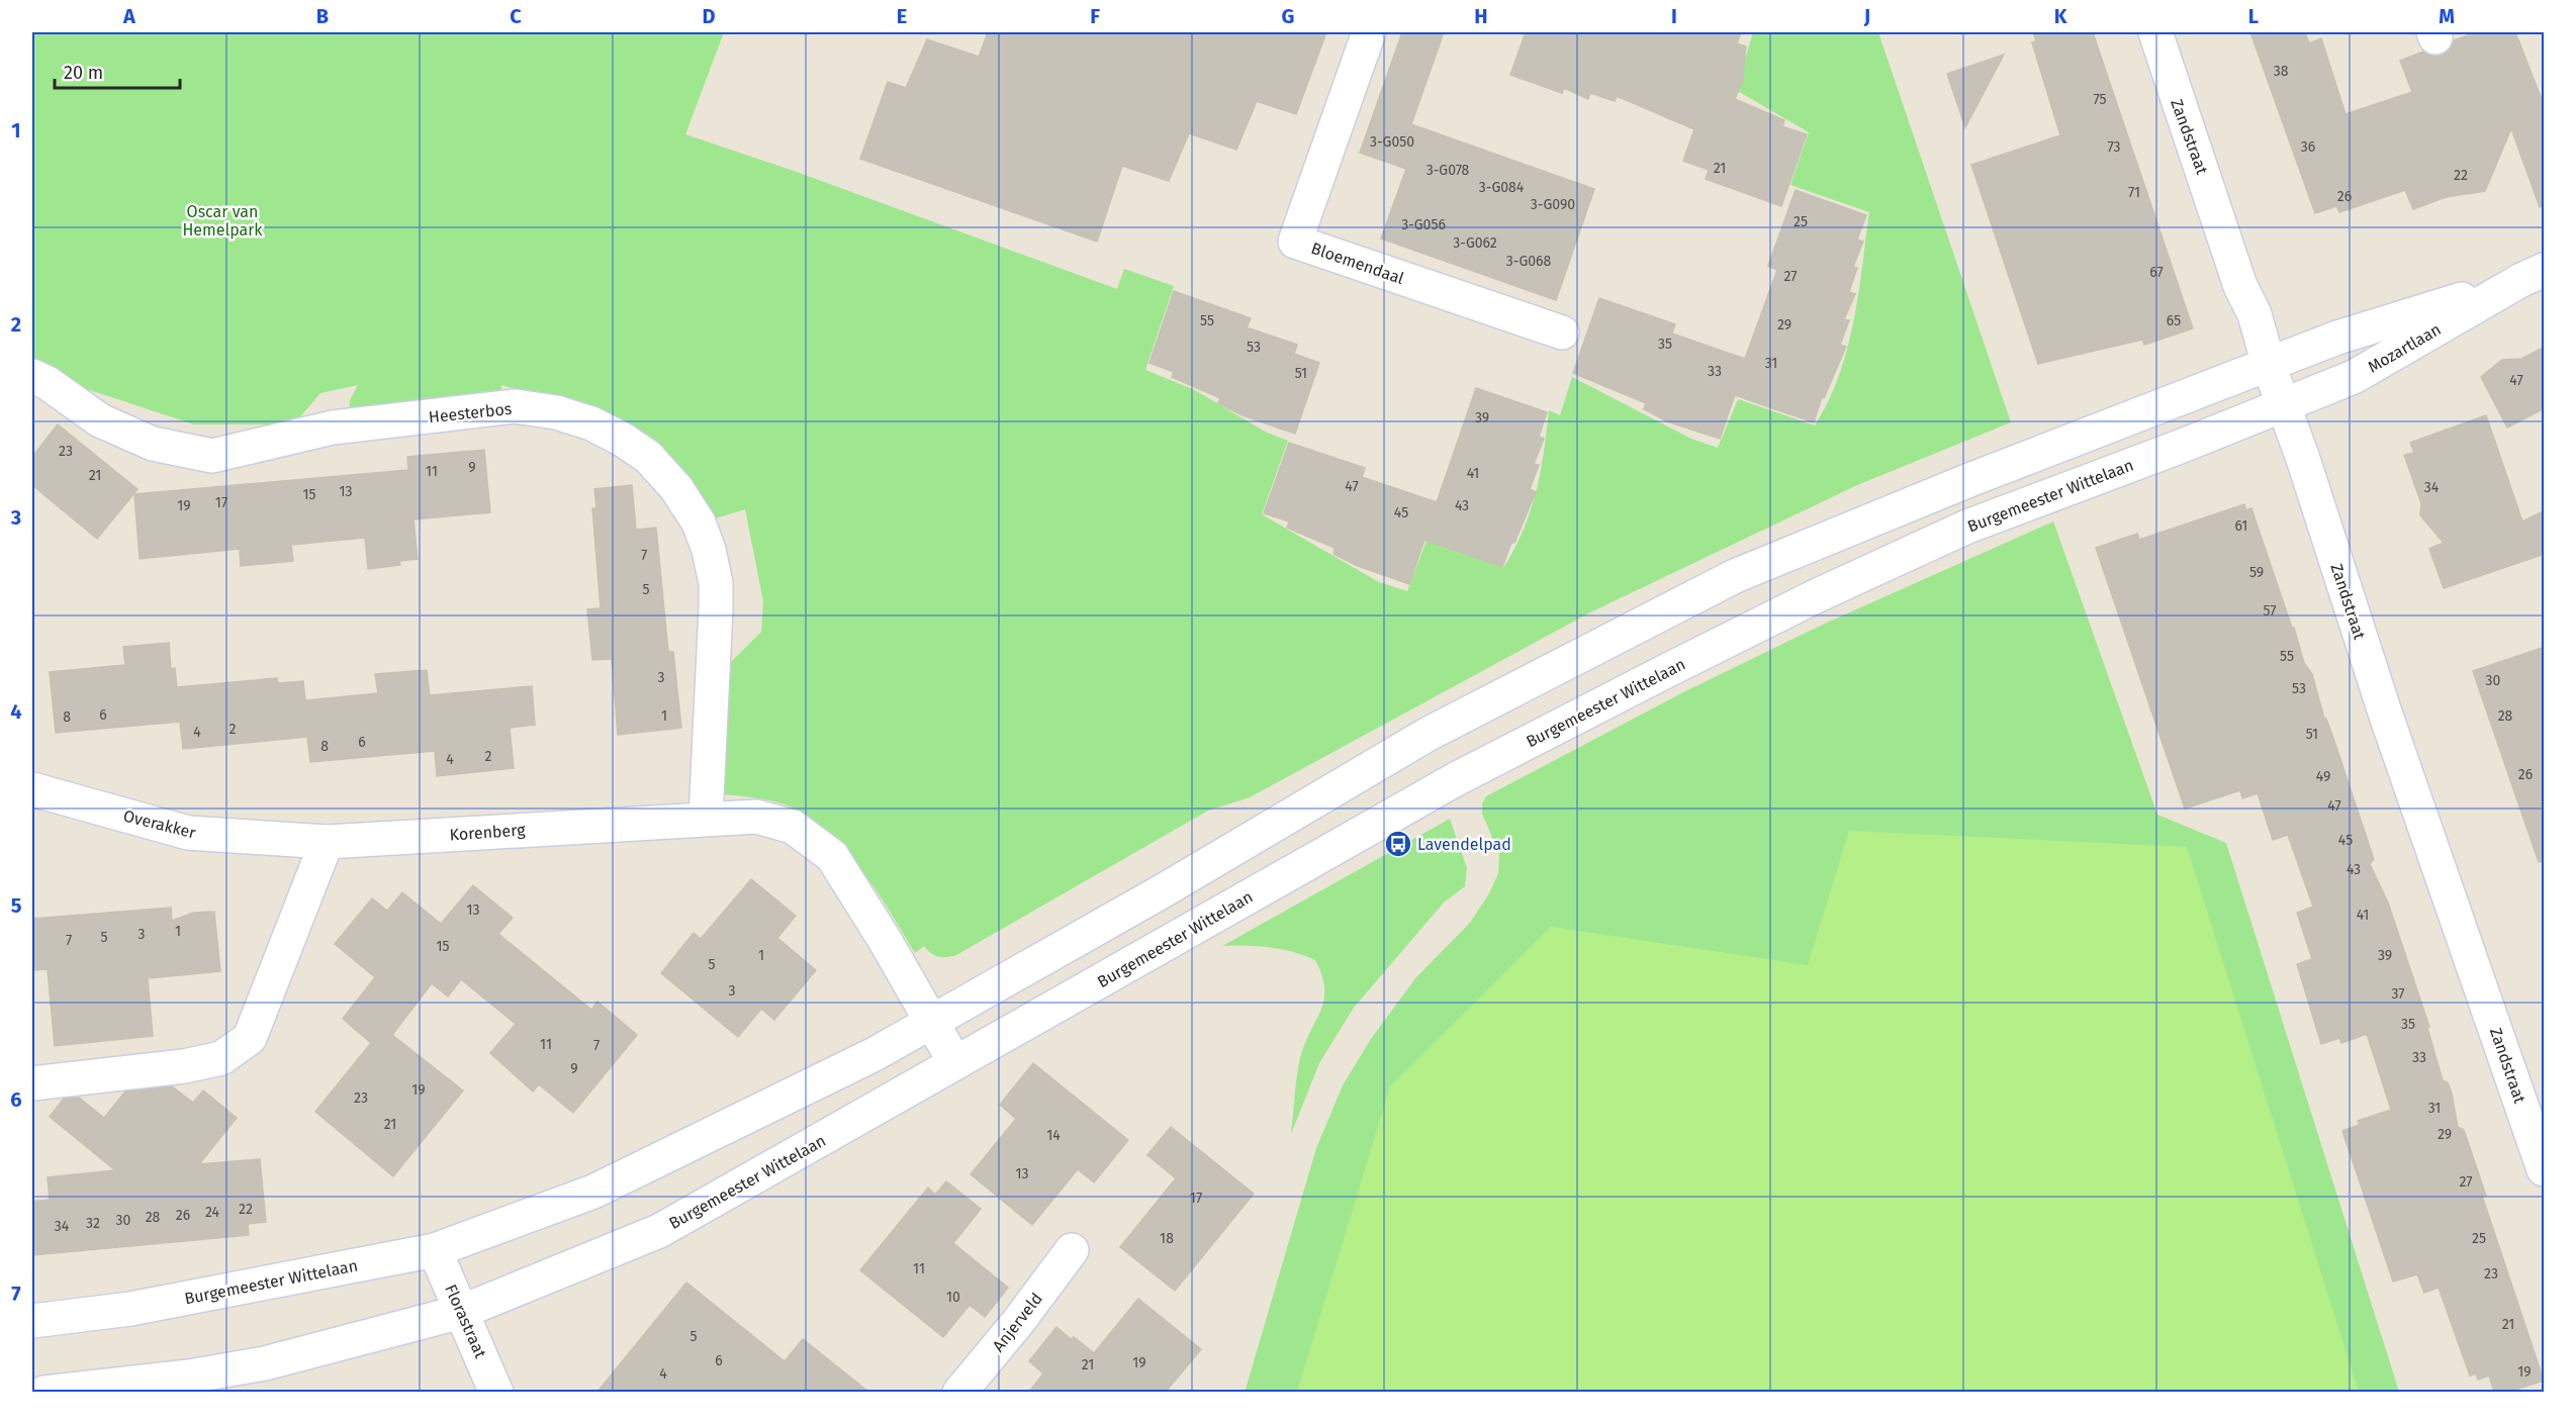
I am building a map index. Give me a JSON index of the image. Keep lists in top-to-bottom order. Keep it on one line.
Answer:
{"streets":{"street":["Zandstraat","Bloemendaal","Mozartlaan","Heesterbos","Burgemeester Wittelaan","Overakker","Korenberg","Florastraat","Anjerveld"]},"crossings":[["Zandstraat","Mozartlaan"],["Zandstraat","Burgemeester Wittelaan"],["Mozartlaan","Burgemeester Wittelaan"],["Heesterbos","Korenberg"],["Burgemeester Wittelaan","Korenberg"],["Burgemeester Wittelaan","Florastraat"],["Overakker","Korenberg"]],"parks":["Oscar van Hemelpark"],"places":{"bus stop":["Lavendelpad"]},"house_numbers":["38","75","3-G050","73","36","21","3-G078","22","3-G084","71","26","3-G090","25","3-G056","3-G062","3-G068","67","27","55","65","29","35","53","31","33","51","47","39","23","9","11","41","21","47","34","13","15","17","19","43","45","61","7","59","5","57","55","3","30","53","6","1","28","8","2","4","51","6","8","2","4","26","49","47","45","43","13","41","1","3","5","7","15","1","39","5","3","37","35","11","7","33","9","19","23","31","21","29","14","13","27","17","22","24","26","28","30","32","34","18","25","11","23","10","21","5","6","19","21","19","4"],"scale_bar":"20 m","grid":{"columns":["A","B","C","D","E","F","G","H","I","J","K","L","M"],"rows":["1","2","3","4","5","6","7"]}}
